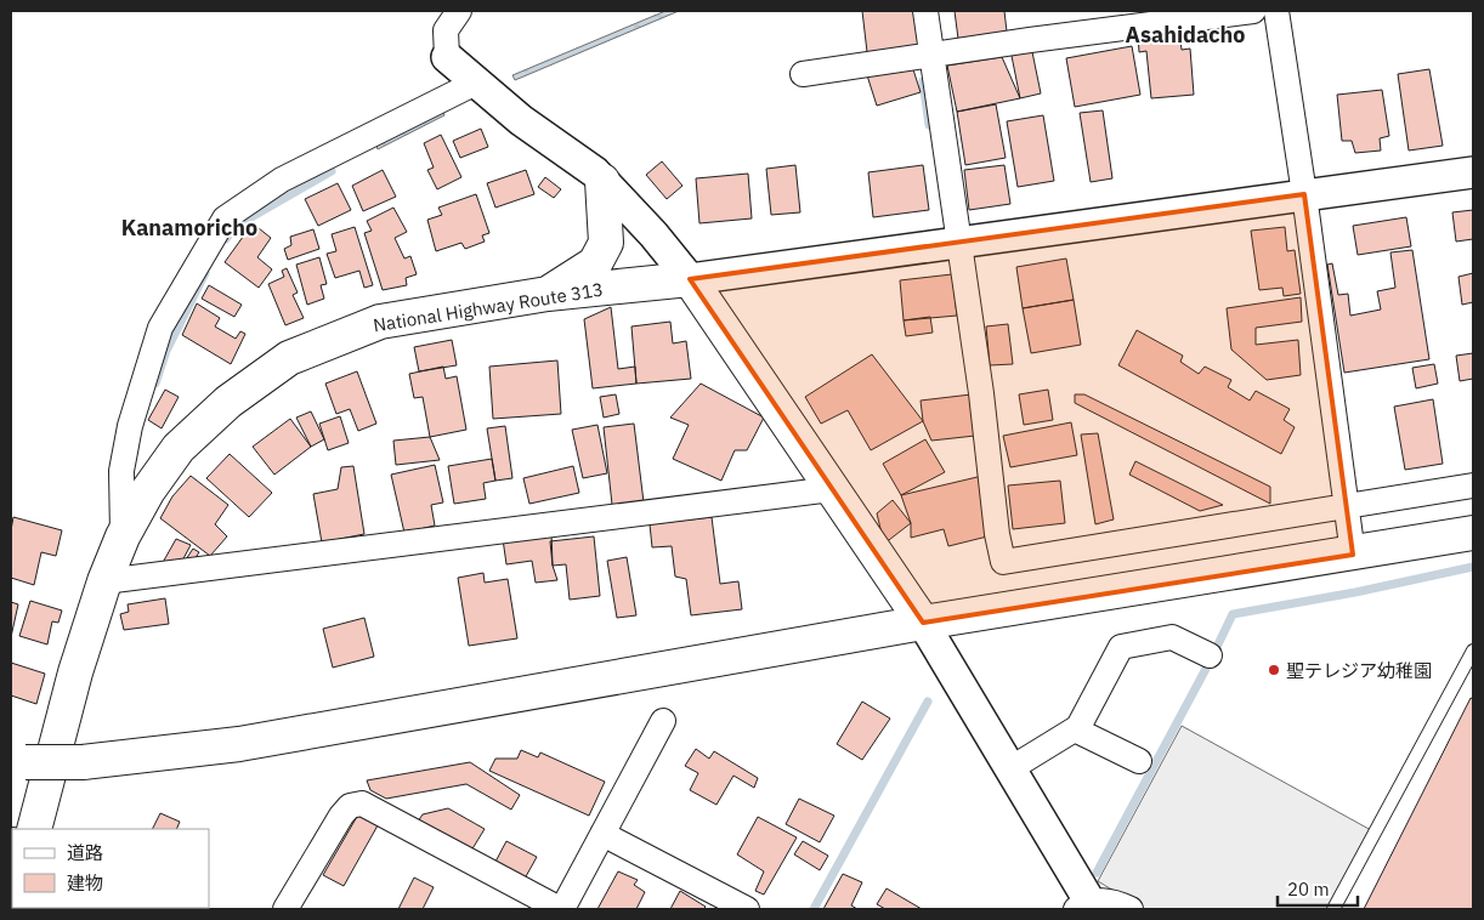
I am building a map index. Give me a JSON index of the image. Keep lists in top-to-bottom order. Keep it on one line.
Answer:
{"streets":{"main road":["National Highway Route 313"]},"districts":["Asahidacho","Kanamoricho"],"places":["聖テレジア幼稚園"],"legend":["道路","建物"],"scale_bar":"20 m"}
